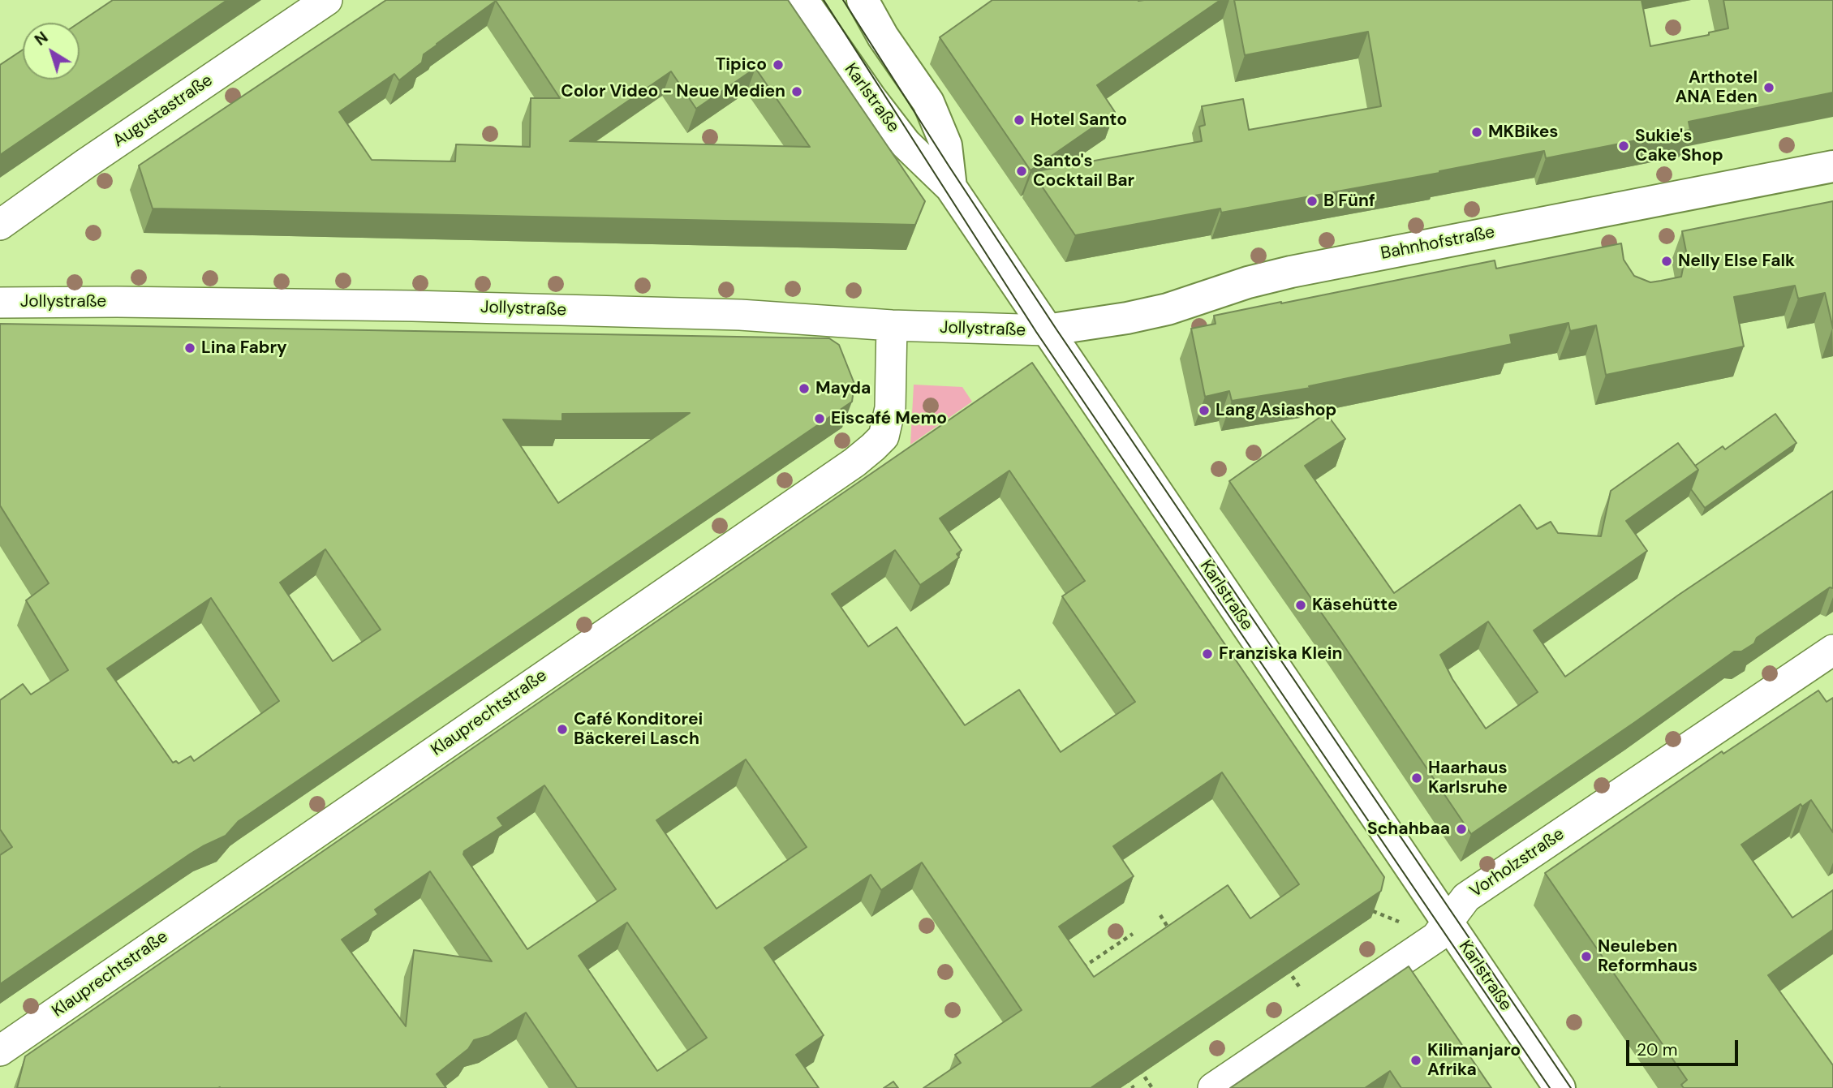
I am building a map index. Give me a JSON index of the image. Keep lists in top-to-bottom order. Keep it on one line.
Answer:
{"streets":{"main road":["Karlstraße","Bahnhofstraße"],"street":["Augustastraße","Jollystraße","Klauprechtstraße","Vorholzstraße"]},"crossings":[["Karlstraße","Bahnhofstraße"],["Karlstraße","Jollystraße"],["Karlstraße","Vorholzstraße"],["Bahnhofstraße","Jollystraße"],["Jollystraße","Klauprechtstraße"]],"places":["Tipico","Arthotel ANA Eden","Color Video - Neue Medien","Hotel Santo","MKBikes","Sukie's Cake Shop","Santo's Cocktail Bar","B Fünf","Nelly Else Falk","Lina Fabry","Mayda","Lang Asiashop","Eiscafé Memo","Käsehütte","Franziska Klein","Café Konditorei Bäckerei Lasch","Haarhaus Karlsruhe","Schahbaa","Neuleben Reformhaus","Kilimanjaro Afrika"],"scale_bar":"20 m","north":"top left"}
